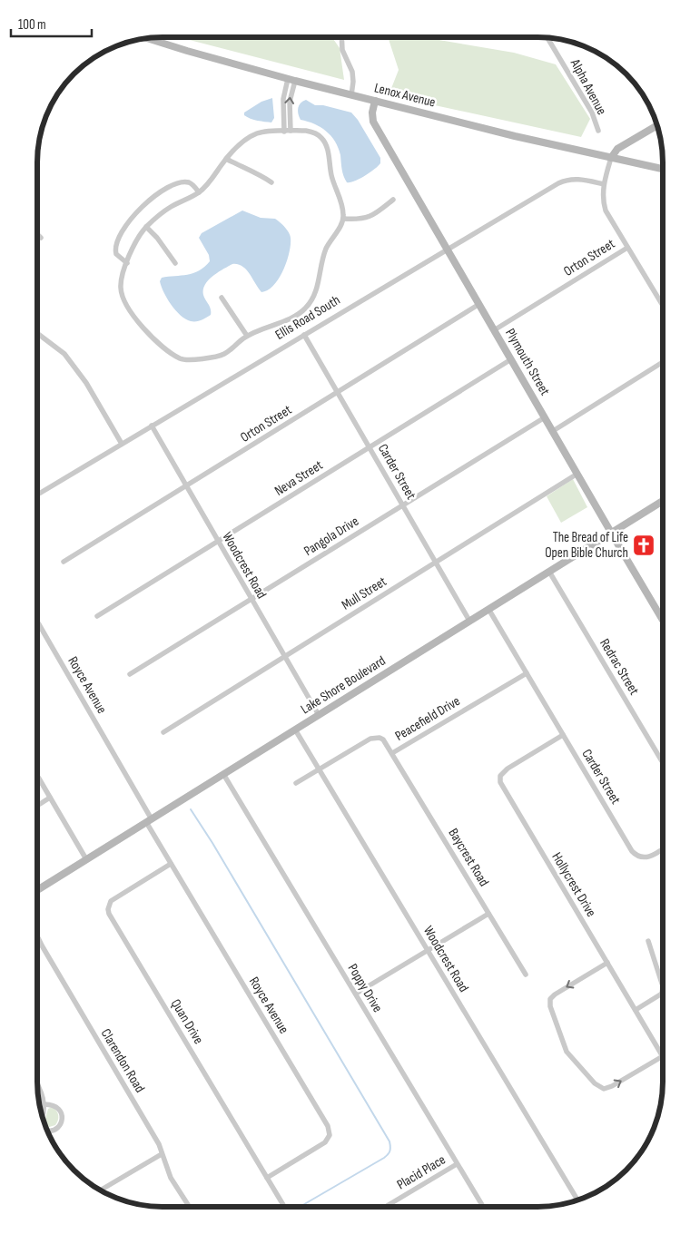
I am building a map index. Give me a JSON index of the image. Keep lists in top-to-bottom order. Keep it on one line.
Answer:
{"streets":{"street":["Alpha Avenue","Lenox Avenue","Orton Street","Ellis Road South","Plymouth Street","Carder Street","Neva Street","Pangola Drive","Woodcrest Road","Mull Street","Redrac Street","Royce Avenue","Lake Shore Boulevard","Peacefield Drive","Baycrest Road","Hollycrest Drive","Poppy Drive","Quan Drive","Clarendon Road","Placid Place"]},"crossings":[["Lenox Avenue","Plymouth Street"],["Orton Street","Plymouth Street"],["Orton Street","Carder Street"],["Orton Street","Woodcrest Road"],["Ellis Road South","Plymouth Street"],["Ellis Road South","Carder Street"],["Ellis Road South","Woodcrest Road"],["Plymouth Street","Neva Street"],["Plymouth Street","Pangola Drive"],["Plymouth Street","Mull Street"],["Plymouth Street","Lake Shore Boulevard"],["Carder Street","Neva Street"],["Carder Street","Pangola Drive"],["Carder Street","Mull Street"],["Carder Street","Lake Shore Boulevard"],["Carder Street","Peacefield Drive"],["Carder Street","Hollycrest Drive"],["Neva Street","Woodcrest Road"],["Pangola Drive","Woodcrest Road"],["Woodcrest Road","Mull Street"],["Woodcrest Road","Lake Shore Boulevard"],["Woodcrest Road","Peacefield Drive"],["Redrac Street","Lake Shore Boulevard"],["Royce Avenue","Lake Shore Boulevard"],["Royce Avenue","Quan Drive"],["Lake Shore Boulevard","Poppy Drive"],["Peacefield Drive","Baycrest Road"],["Poppy Drive","Placid Place"]],"places":{"church":["The Bread of Life Open Bible Church"]},"scale_bar":"100 m"}
